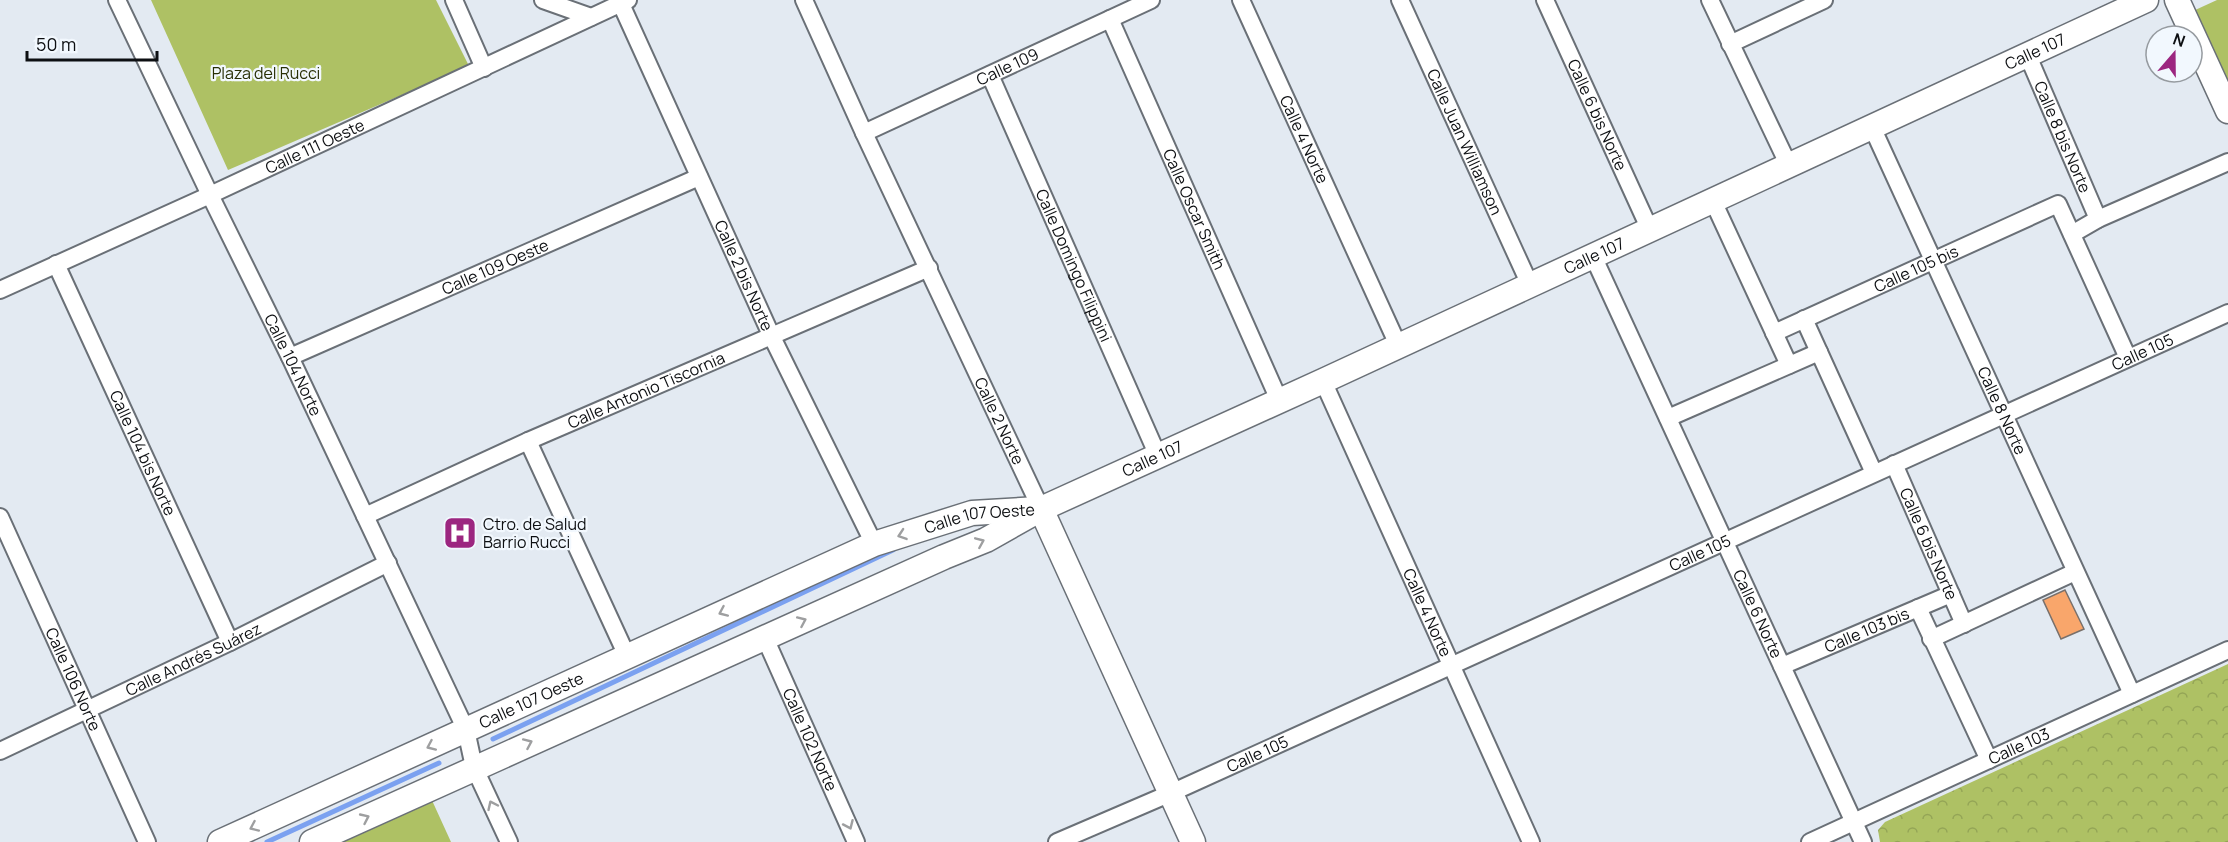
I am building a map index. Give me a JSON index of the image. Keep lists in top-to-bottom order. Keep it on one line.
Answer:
{"streets":{"street":["Calle 107","Calle 109","Calle 6 bis Norte","Calle 8 bis Norte","Calle 4 Norte","Calle Juan Williamson","Calle 111 Oeste","Calle Oscar Smith","Calle Domingo Filippini","Calle 109 Oeste","Calle 105 bis","Calle 2 bis Norte","Calle 105","Calle 104 Norte","Calle Antonio Tiscornia","Calle 8 Norte","Calle 2 Norte","Calle 104 bis Norte","Calle 107 Oeste","Calle 6 Norte","Calle 103 bis","Calle Andrés Suárez","Calle 106 Norte","Calle 102 Norte","Calle 103"]},"crossings":[["Calle 107","Calle 6 bis Norte"],["Calle 107","Calle 8 bis Norte"],["Calle 107","Calle 4 Norte"],["Calle 107","Calle Juan Williamson"],["Calle 107","Calle Oscar Smith"],["Calle 107","Calle Domingo Filippini"],["Calle 107","Calle 8 Norte"],["Calle 107","Calle 2 Norte"],["Calle 107","Calle 107 Oeste"],["Calle 107","Calle 6 Norte"],["Calle 109","Calle Oscar Smith"],["Calle 109","Calle Domingo Filippini"],["Calle 109","Calle 2 Norte"],["Calle 6 bis Norte","Calle 105"],["Calle 6 bis Norte","Calle 103 bis"],["Calle 8 bis Norte","Calle 105 bis"],["Calle 8 bis Norte","Calle 105"],["Calle 4 Norte","Calle 105"],["Calle 111 Oeste","Calle 2 bis Norte"],["Calle 111 Oeste","Calle 104 Norte"],["Calle 111 Oeste","Calle 104 bis Norte"],["Calle 109 Oeste","Calle 2 bis Norte"],["Calle 109 Oeste","Calle 104 Norte"],["Calle 105 bis","Calle 8 Norte"],["Calle 2 bis Norte","Calle Antonio Tiscornia"],["Calle 2 bis Norte","Calle 107 Oeste"],["Calle 105","Calle 8 Norte"],["Calle 105","Calle 2 Norte"],["Calle 105","Calle 6 Norte"],["Calle 104 Norte","Calle Antonio Tiscornia"],["Calle 104 Norte","Calle 107 Oeste"],["Calle 104 Norte","Calle Andrés Suárez"],["Calle Antonio Tiscornia","Calle 2 Norte"],["Calle 8 Norte","Calle 103"],["Calle 2 Norte","Calle 107 Oeste"],["Calle 104 bis Norte","Calle Andrés Suárez"],["Calle 107 Oeste","Calle 102 Norte"],["Calle 6 Norte","Calle 103 bis"],["Calle 6 Norte","Calle 103"],["Calle Andrés Suárez","Calle 106 Norte"]],"one_way":["Calle 102 Norte"],"parks":["Plaza del Rucci"],"places":{"hospital":["Ctro. de Salud Barrio Rucci"]},"scale_bar":"50 m","north":"top"}
